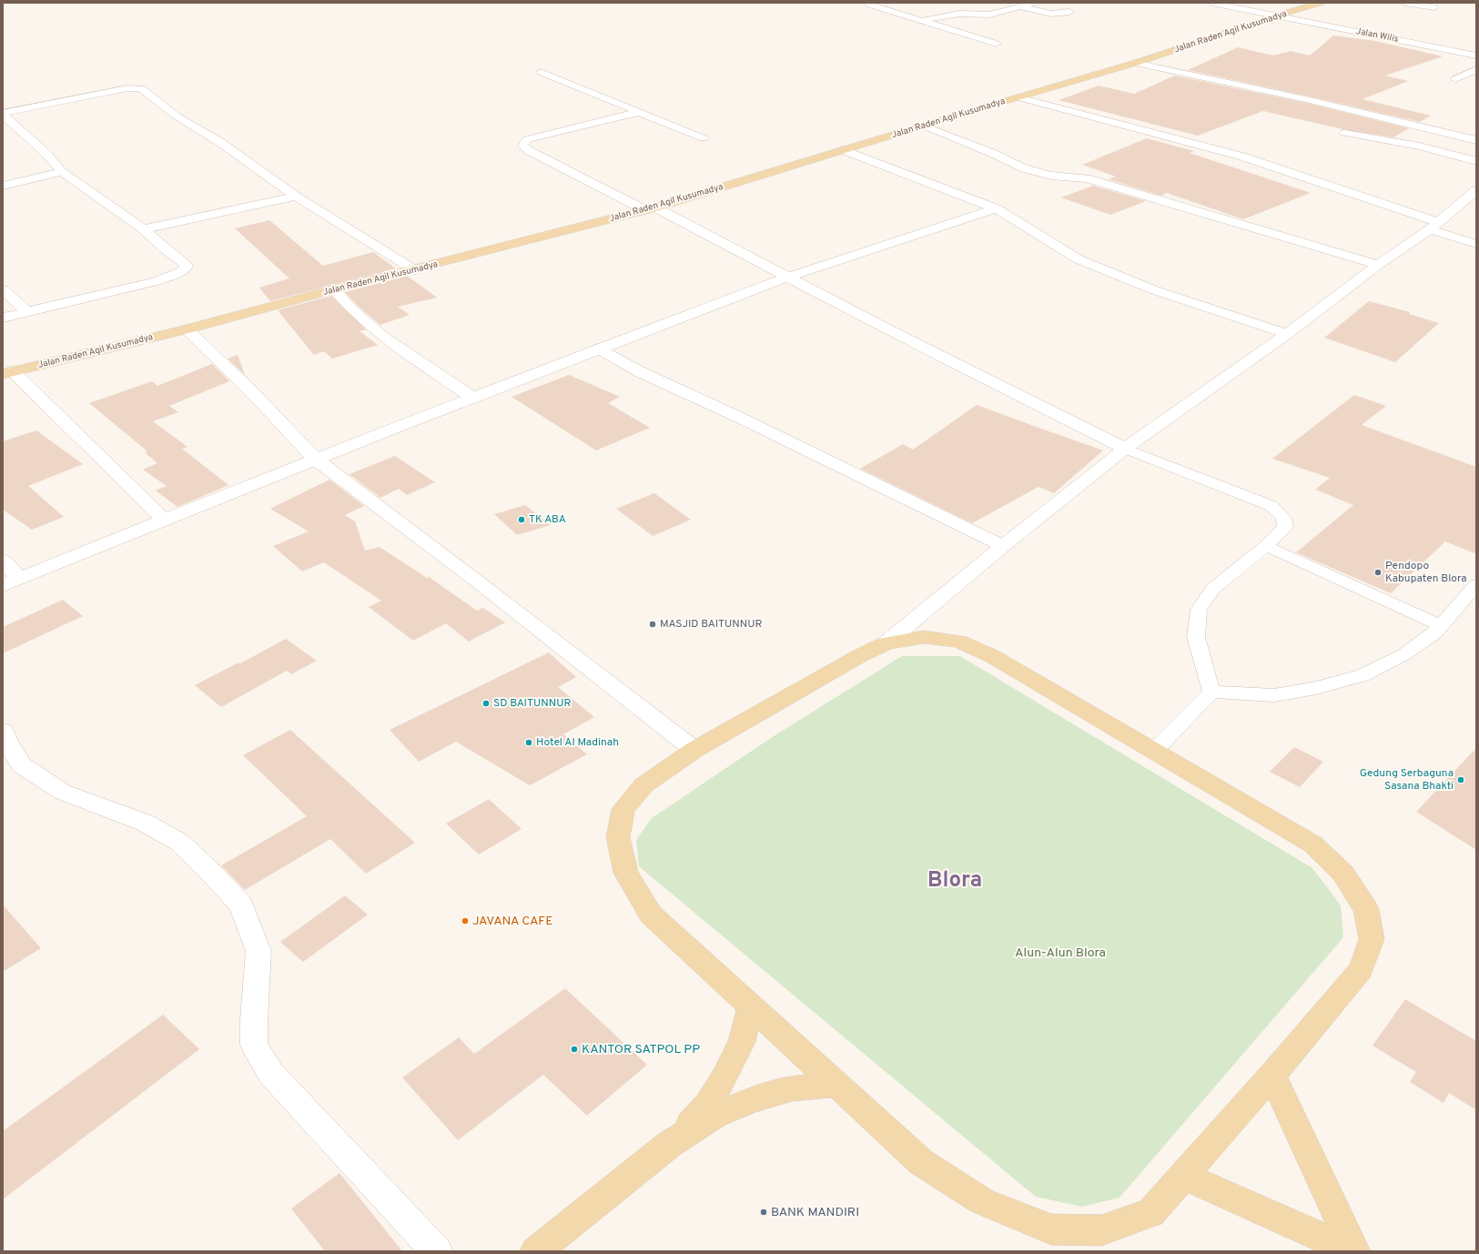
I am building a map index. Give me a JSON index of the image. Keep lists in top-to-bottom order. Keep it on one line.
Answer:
{"streets":{"main road":["Jalan Raden Agil Kusumadya"],"street":["Jalan Wilis"]},"crossings":[["Jalan Raden Agil Kusumadya","Jalan Wilis"]],"districts":["Blora"],"parks":["Alun-Alun Blora"],"places":["TK ABA","Pendopo Kabupaten Blora","MASJID BAITUNNUR","SD BAITUNNUR","Hotel Al Madinah","Gedung Serbaguna Sasana Bhakti","JAVANA CAFE","KANTOR SATPOL PP","BANK MANDIRI"]}
